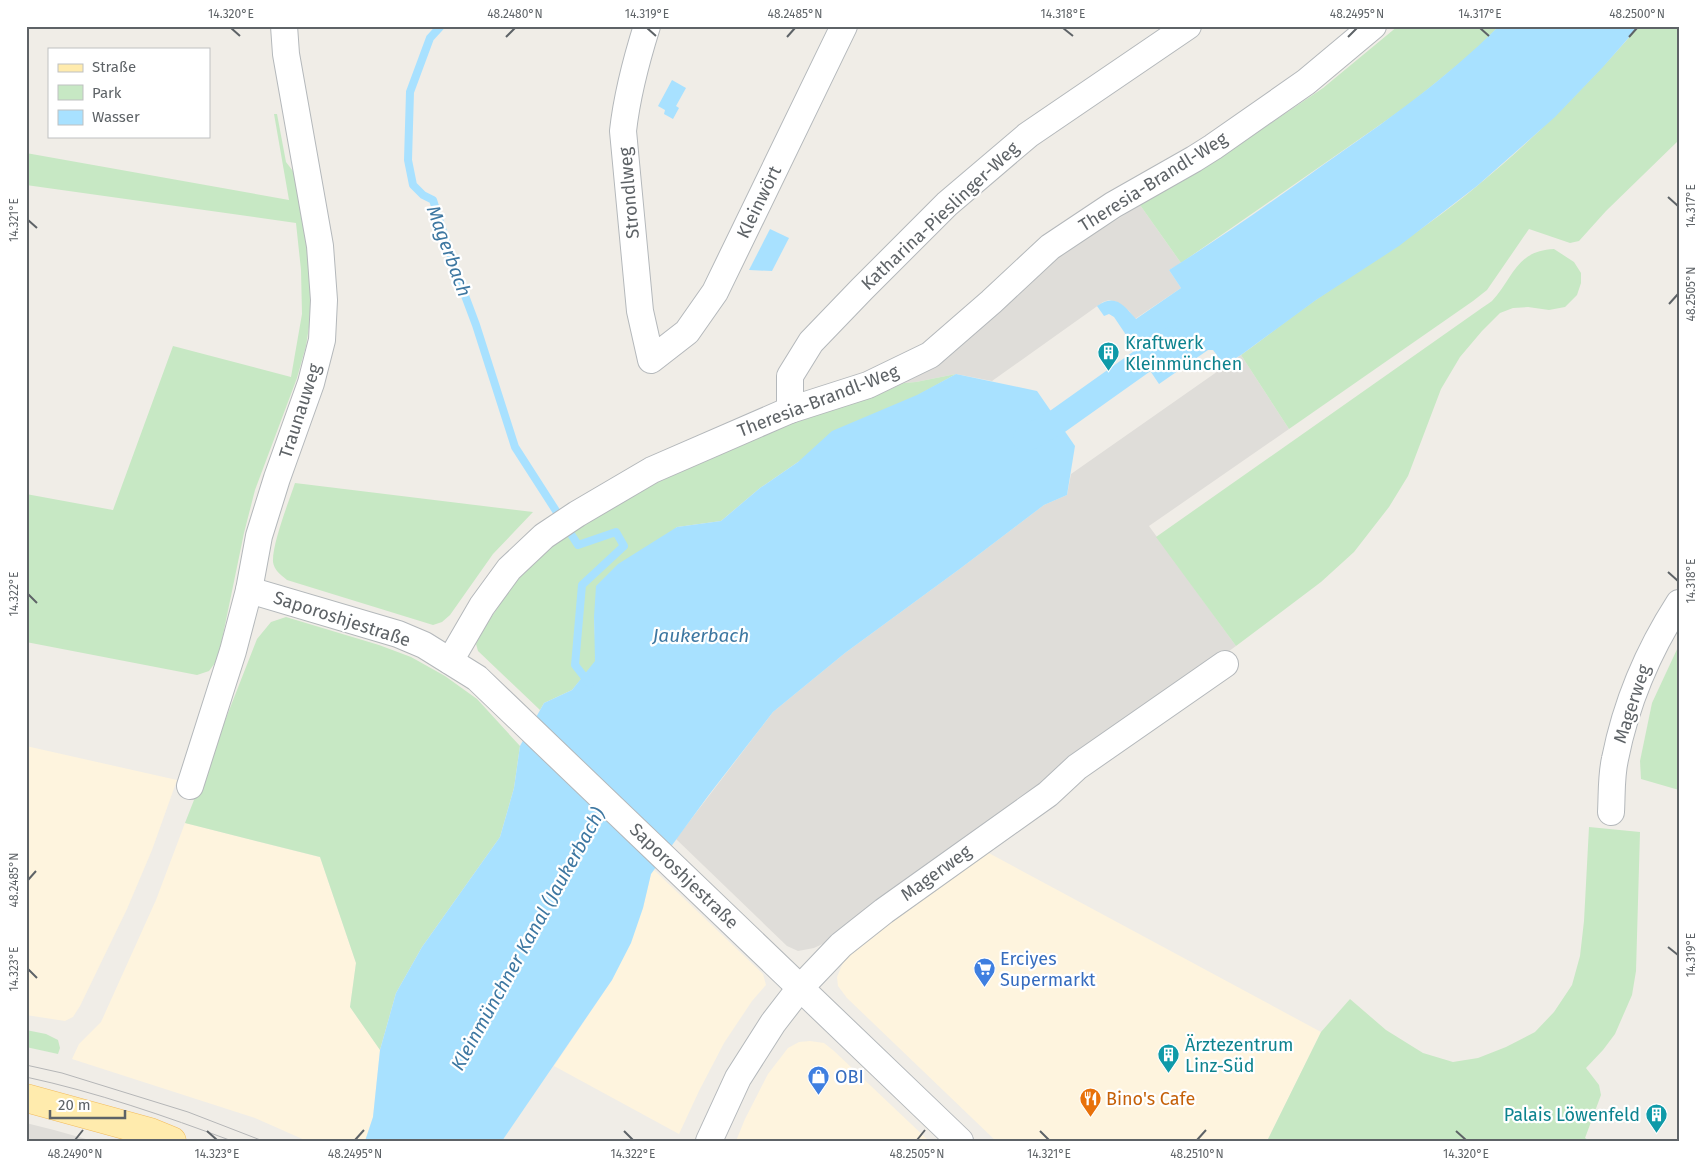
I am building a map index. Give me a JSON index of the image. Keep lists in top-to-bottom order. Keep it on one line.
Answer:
{"streets":{"street":["Theresia-Brandl-Weg","Strondlweg","Kleinwört","Katharina-Pieslinger-Weg","Traunauweg","Saporoshjestraße","Magerweg"]},"crossings":[["Theresia-Brandl-Weg","Katharina-Pieslinger-Weg"],["Theresia-Brandl-Weg","Saporoshjestraße"],["Strondlweg","Kleinwört"],["Traunauweg","Saporoshjestraße"],["Saporoshjestraße","Magerweg"]],"water":["Magerbach","Jaukerbach","Kleinmünchner Kanal (Jaukerbach)"],"places":{"building":["Kraftwerk Kleinmünchen","Ärztezentrum Linz-Süd","Palais Löwenfeld"],"supermarket":["Erciyes Supermarkt"],"shop":["OBI"],"restaurant":["Bino's Cafe"]},"legend":["Straße","Park","Wasser"],"scale_bar":"20 m","coordinates":["14.320°E","48.2480°N","14.319°E","48.2485°N","14.318°E","48.2495°N","14.317°E","48.2500°N","14.321°E","48.2505°N","14.322°E","14.323°E","48.2490°N","48.2510°N"]}
